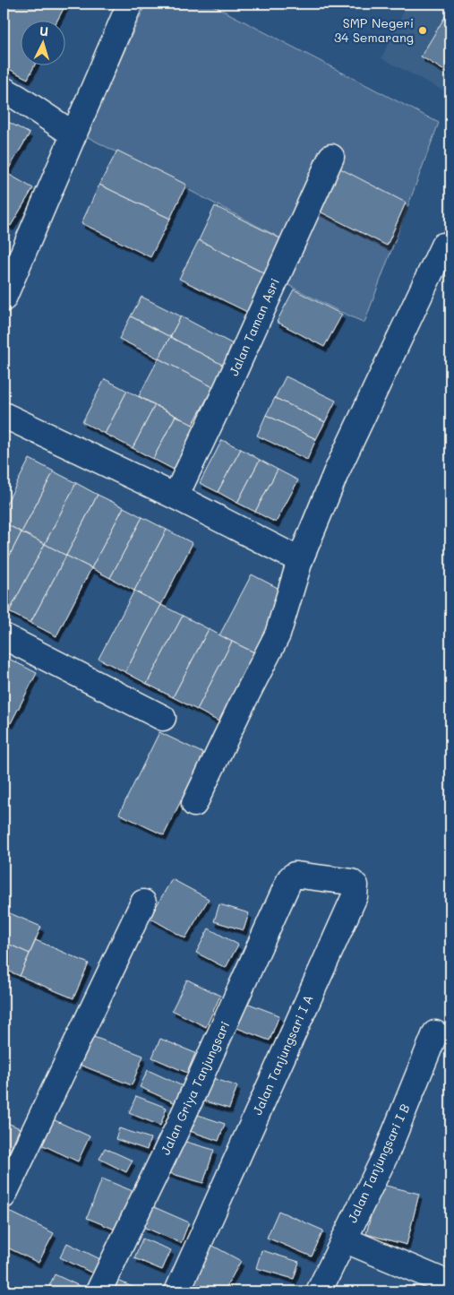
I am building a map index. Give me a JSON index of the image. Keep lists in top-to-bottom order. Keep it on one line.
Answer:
{"streets":{"street":["Jalan Taman Asri","Jalan Tanjungsari I A","Jalan Griya Tanjungsari","Jalan Tanjungsari I B"]},"crossings":[["Jalan Tanjungsari I A","Jalan Griya Tanjungsari"]],"places":["SMP Negeri 34 Semarang"],"north":"top"}
